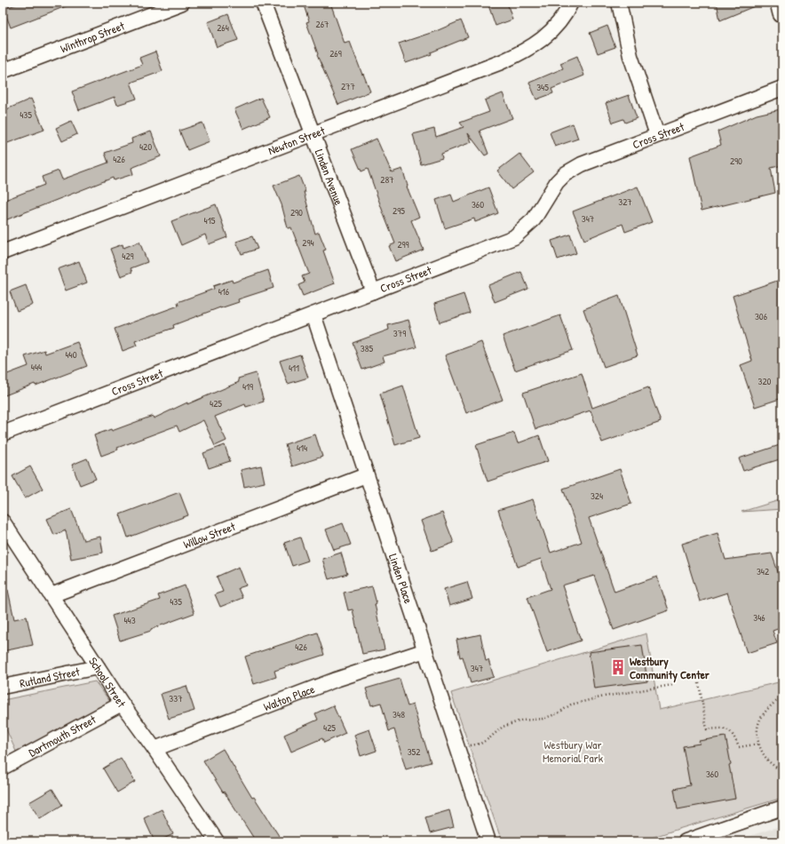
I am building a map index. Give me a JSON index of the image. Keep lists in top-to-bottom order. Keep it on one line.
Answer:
{"streets":{"street":["Winthrop Street","Cross Street","Newton Street","Linden Avenue","Willow Street","Linden Place","Rutland Street","School Street","Walton Place","Dartmouth Street"]},"crossings":[["Cross Street","Linden Avenue"],["Cross Street","Linden Place"],["Newton Street","Linden Avenue"],["Willow Street","Linden Place"],["Willow Street","School Street"],["Linden Place","Walton Place"],["Rutland Street","School Street"],["School Street","Walton Place"],["School Street","Dartmouth Street"]],"parks":["Westbury War Memorial Park"],"places":{"building":["Westbury Community Center"]},"house_numbers":["267","264","269","277","345","435","420","426","290","287","327","360","295","290","347","415","294","299","429","416","306","379","385","440","444","411","320","419","425","414","324","342","435","346","443","426","347","337","348","425","352","360"]}
